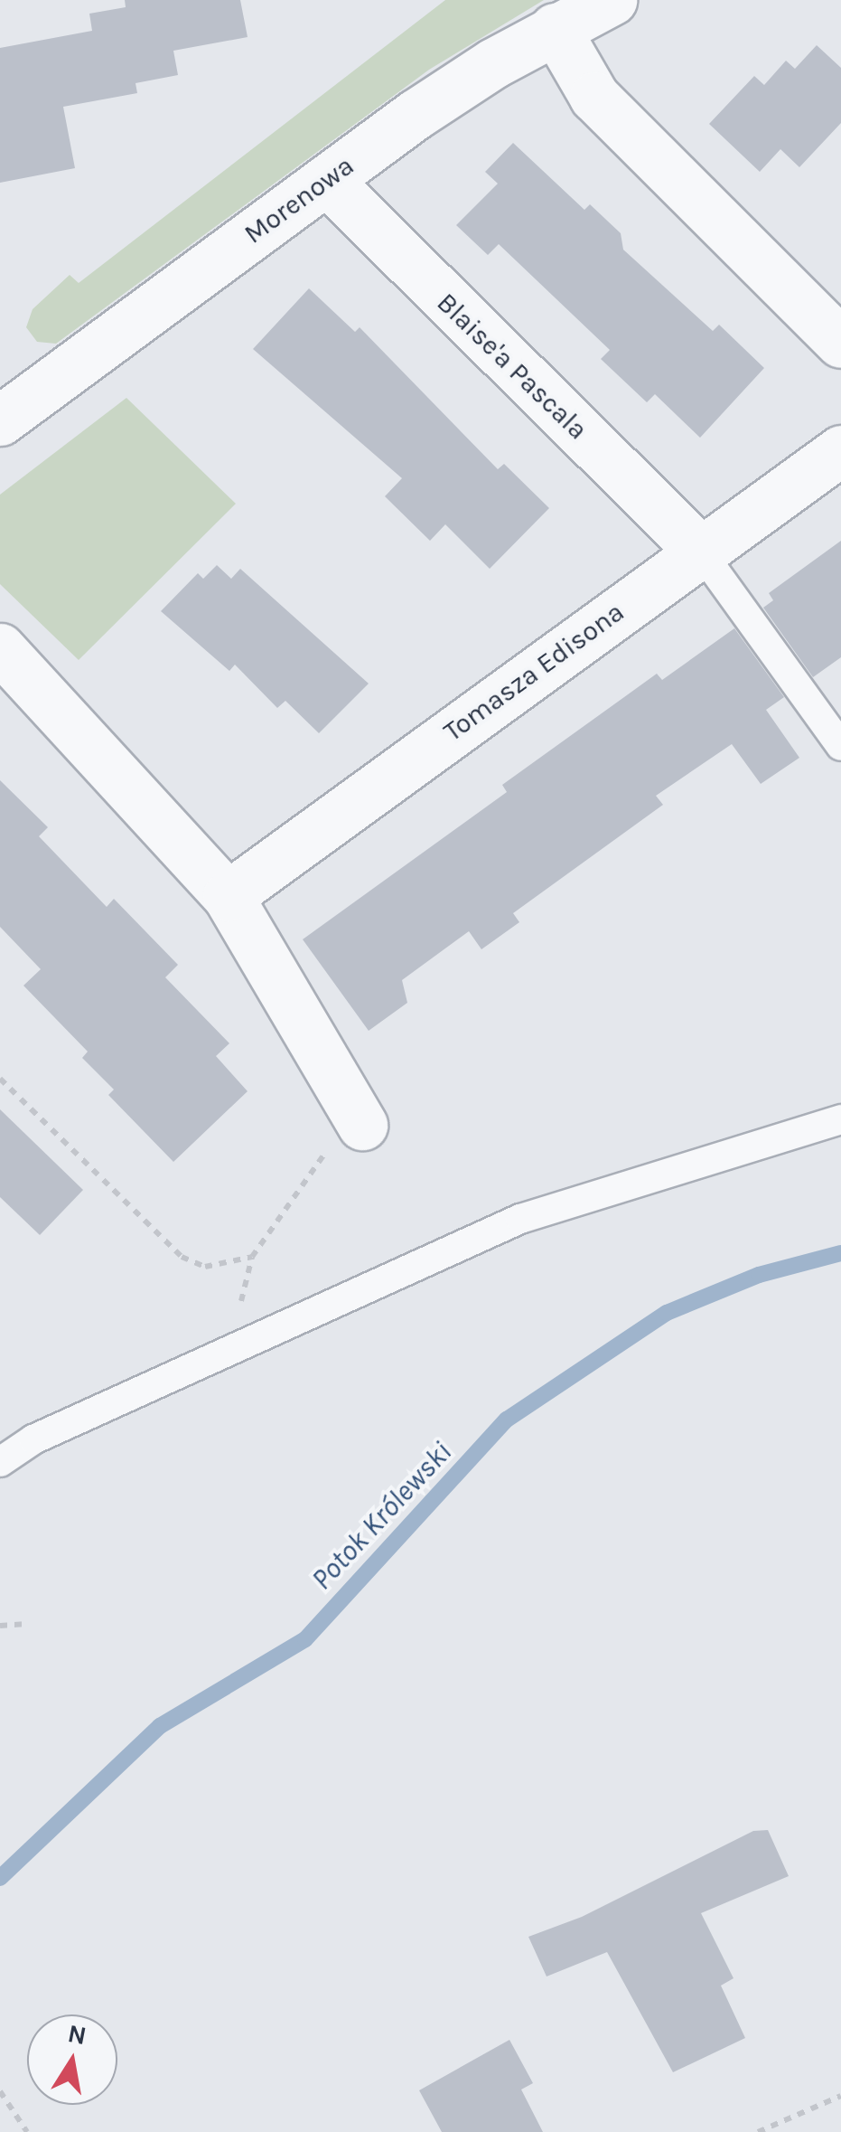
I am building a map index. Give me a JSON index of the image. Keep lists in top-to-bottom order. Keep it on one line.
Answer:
{"streets":{"street":["Morenowa","Blaise'a Pascala","Tomasza Edisona"]},"crossings":[["Morenowa","Blaise'a Pascala"],["Blaise'a Pascala","Tomasza Edisona"]],"water":["Potok Królewski"],"north":"top"}
